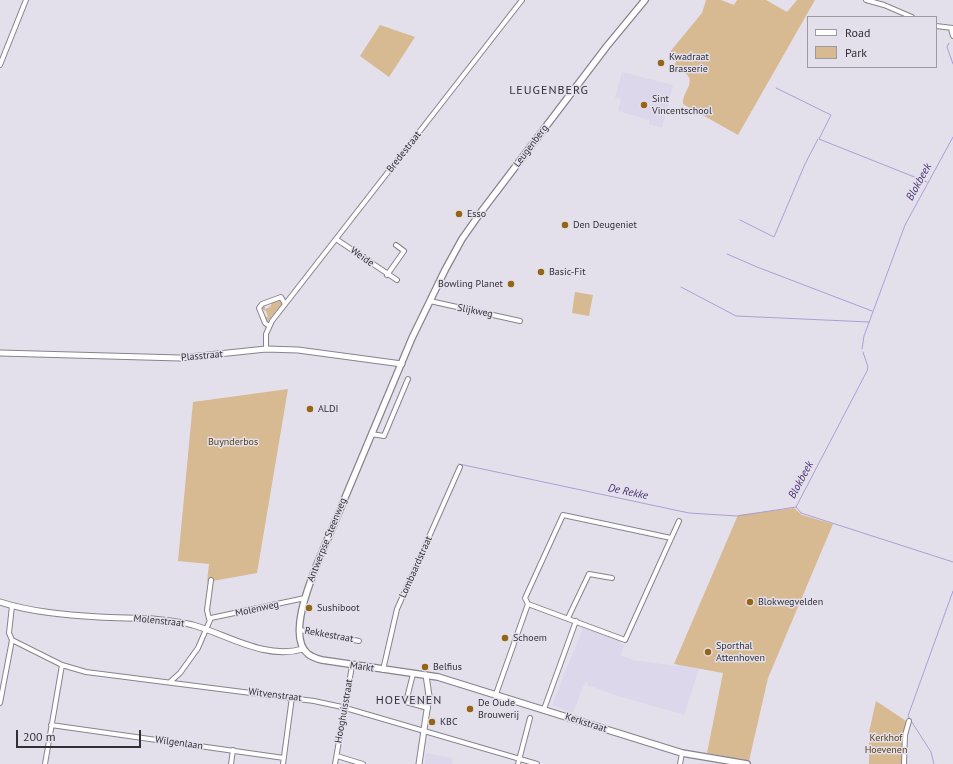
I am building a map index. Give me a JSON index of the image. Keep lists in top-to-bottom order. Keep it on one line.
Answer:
{"streets":{"main road":["Leugenberg","Antwerpse Steenweg","Markt","Kerkstraat"],"street":["Bredestraat","Weide","Slijkweg","Plasstraat","Lombaardstraat","Molenweg","Molenstraat","Rekkestraat","Witvenstraat","Hooghuisstraat","Wilgenlaan"]},"crossings":[["Leugenberg","Slijkweg"],["Leugenberg","Plasstraat"],["Leugenberg","Antwerpse Steenweg"],["Bredestraat","Weide"],["Bredestraat","Plasstraat"],["Plasstraat","Antwerpse Steenweg"],["Antwerpse Steenweg","Molenweg"],["Antwerpse Steenweg","Molenstraat"],["Antwerpse Steenweg","Rekkestraat"],["Antwerpse Steenweg","Markt"],["Lombaardstraat","Markt"],["Molenstraat","Markt"],["Markt","Hooghuisstraat"],["Markt","Kerkstraat"],["Witvenstraat","Hooghuisstraat"]],"districts":["LEUGENBERG","HOEVENEN"],"water":["Blokbeek","De Rekke"],"parks":["Buynderbos","Kerkhof Hoevenen"],"places":["Kwadraat Brasserie","Sint Vincentschool","Esso","Den Deugeniet","Basic-Fit","Bowling Planet","ALDI","Blokwegvelden","Sushiboot","Schoem","Sporthal Attenhoven","Belfius","De Oude Brouwerij","KBC"],"legend":["Road","Park"],"scale_bar":"200 m"}
